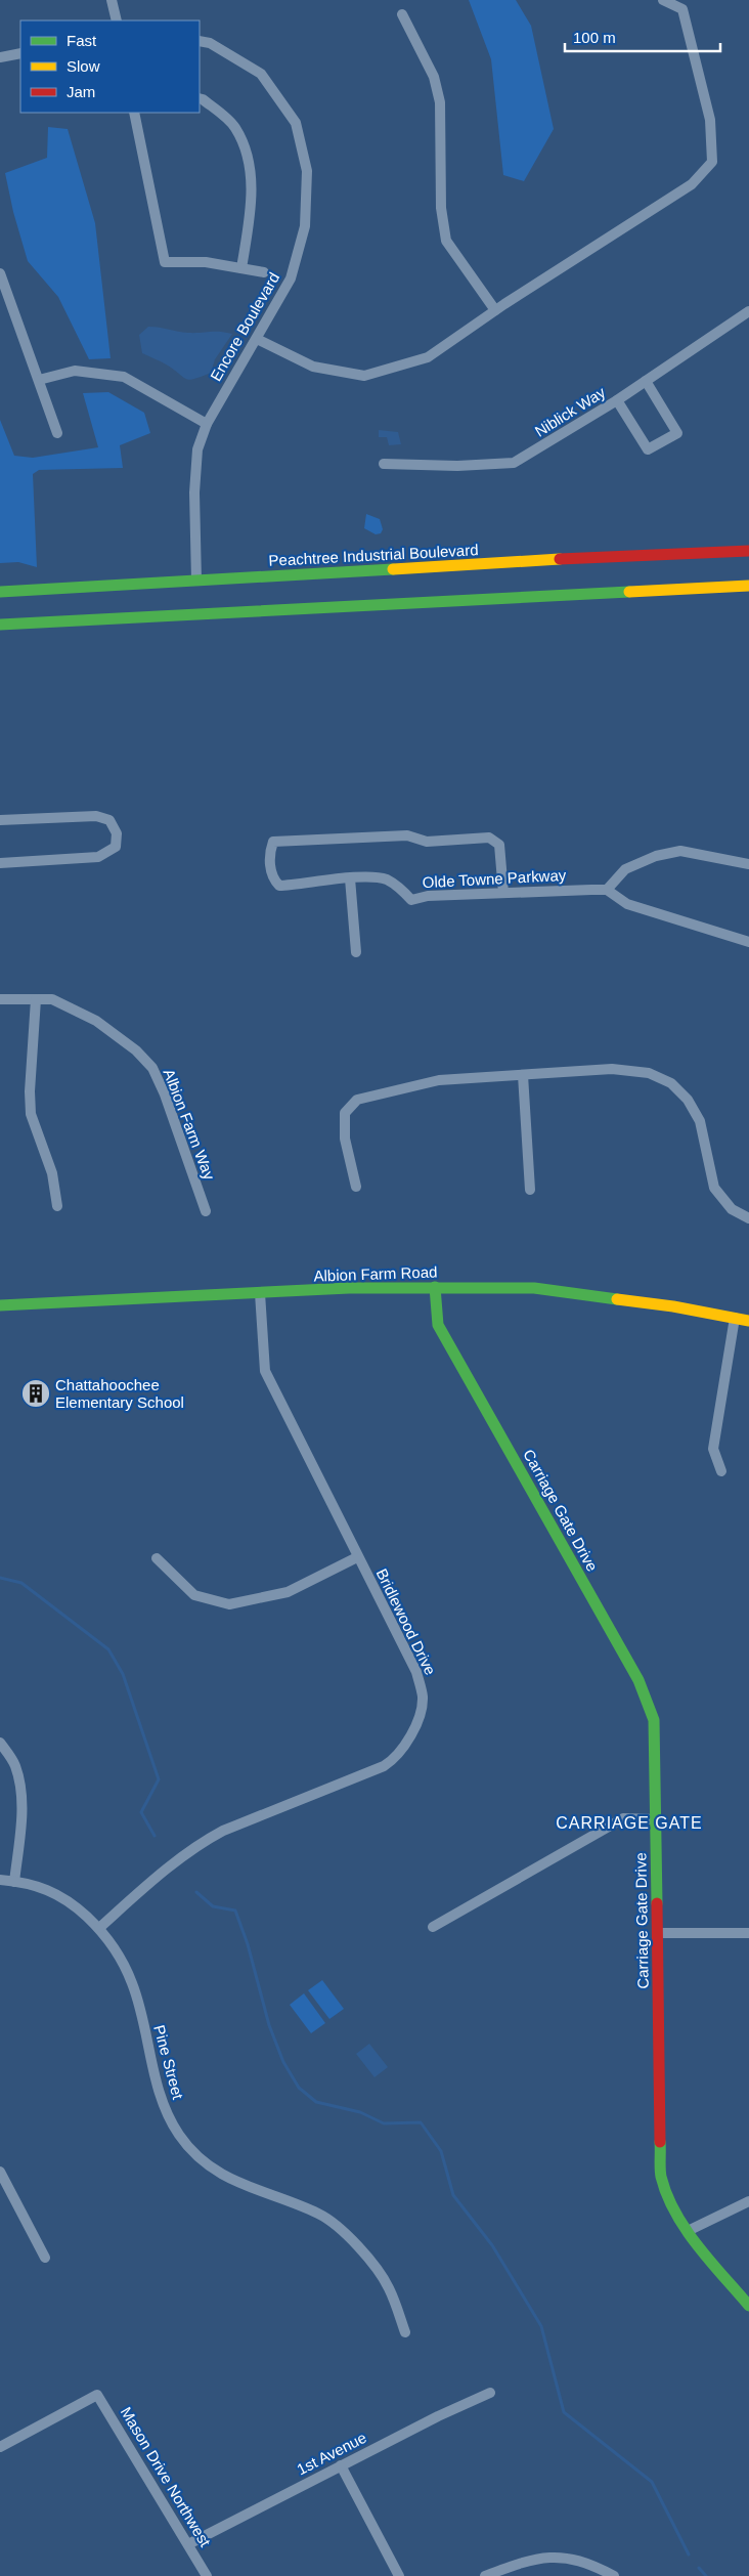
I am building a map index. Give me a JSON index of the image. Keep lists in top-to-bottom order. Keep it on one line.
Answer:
{"streets":{"main road":["Peachtree Industrial Boulevard","Albion Farm Road","Carriage Gate Drive"],"street":["Encore Boulevard","Niblick Way","Olde Towne Parkway","Albion Farm Way","Bridlewood Drive","Pine Street","1st Avenue","Mason Drive Northwest"]},"crossings":[["Encore Boulevard","Peachtree Industrial Boulevard"],["Albion Farm Road","Carriage Gate Drive"],["Albion Farm Road","Bridlewood Drive"],["Bridlewood Drive","Pine Street"],["1st Avenue","Mason Drive Northwest"]],"districts":["CARRIAGE GATE"],"places":{"building":["Chattahoochee Elementary School"]},"legend":["Fast","Slow","Jam"],"scale_bar":"100 m"}
